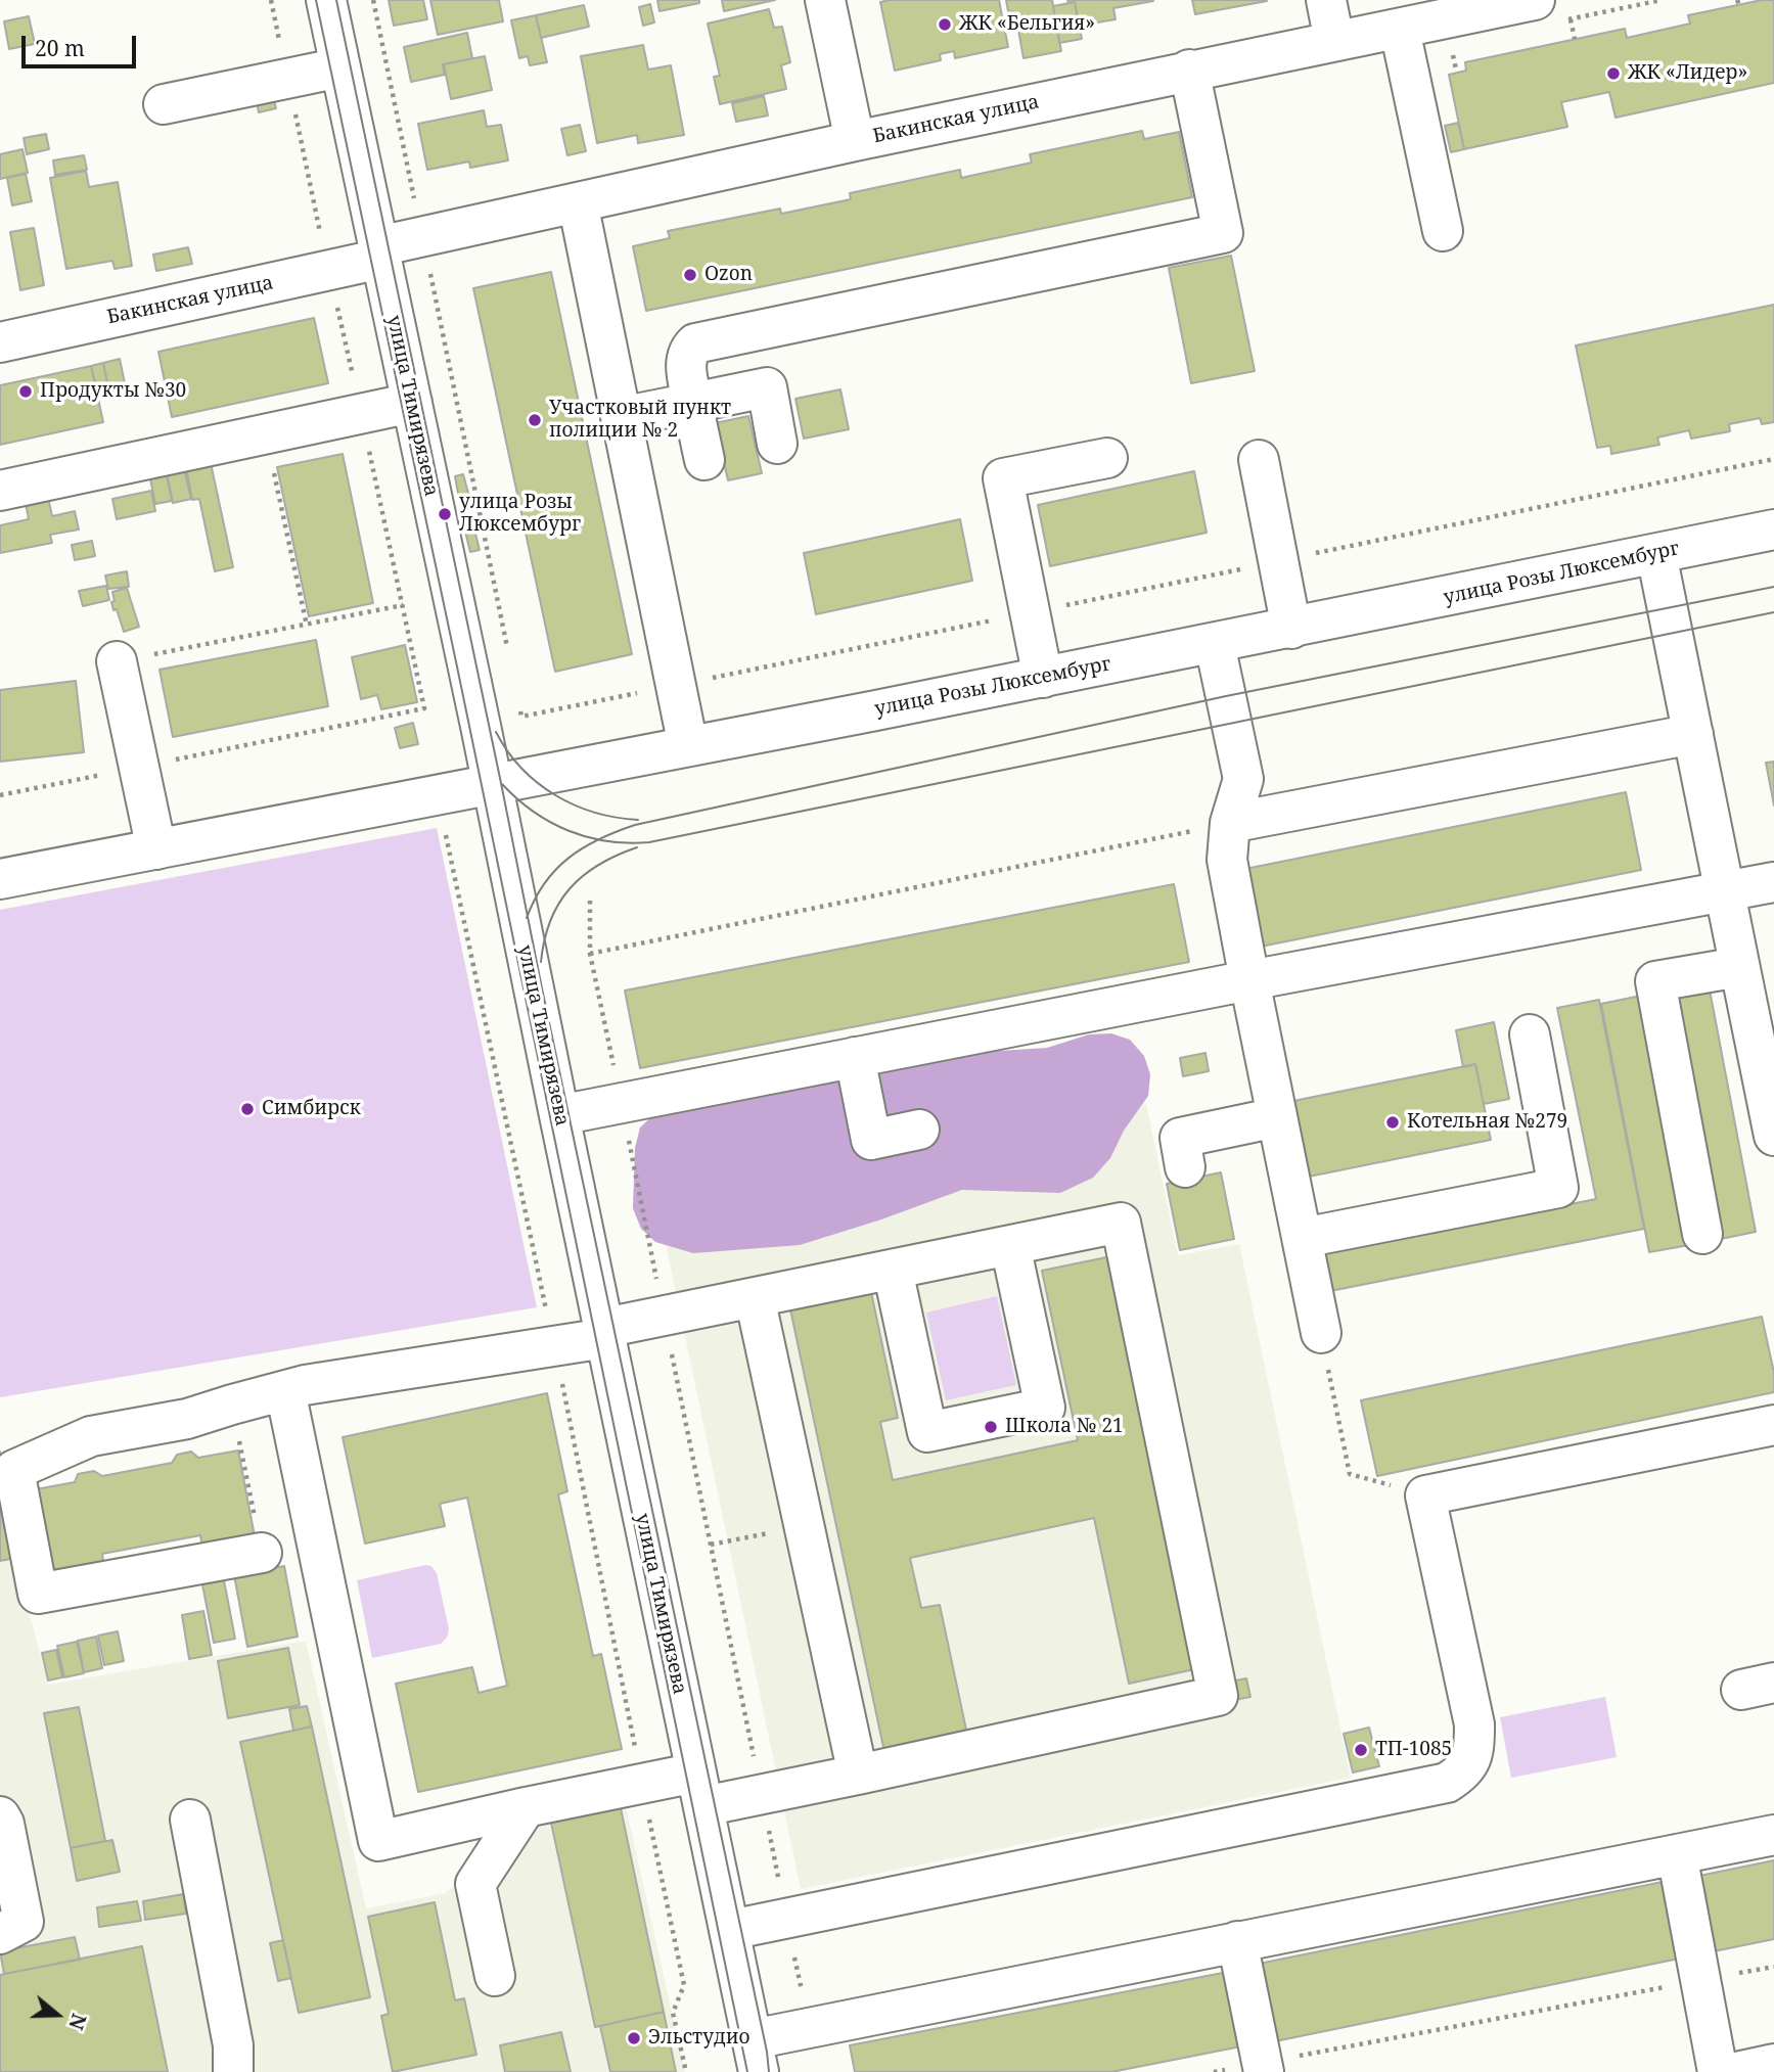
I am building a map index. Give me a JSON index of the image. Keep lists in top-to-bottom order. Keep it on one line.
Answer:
{"streets":{"street":["Бакинская улица","улица Тимирязева","улица Розы Люксембург"]},"crossings":[["Бакинская улица","улица Тимирязева"],["улица Тимирязева","улица Розы Люксембург"]],"places":["ЖК «Бельгия»","ЖК «Лидер»","Ozon","Продукты №30","Участковый пункт полиции № 2","улица Розы Люксембург","Симбирск","Котельная №279","Школа № 21","ТП-1085","Эльстудио"],"scale_bar":"20 m","north":"right"}
